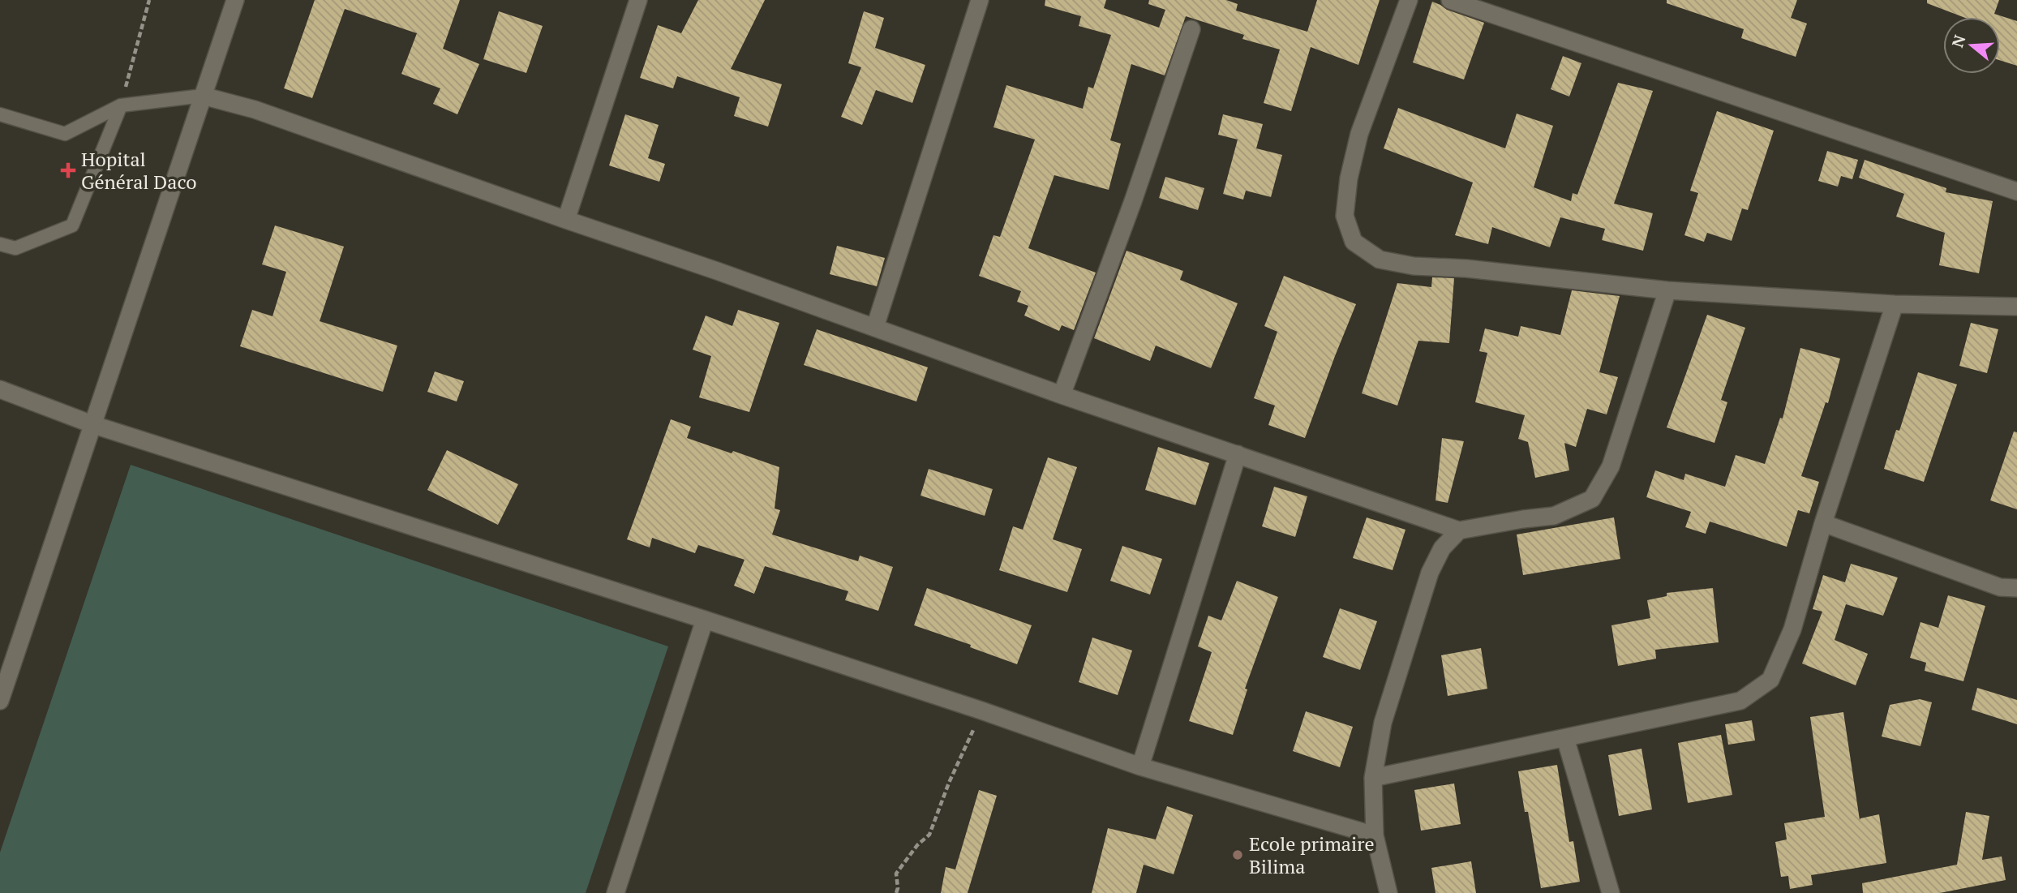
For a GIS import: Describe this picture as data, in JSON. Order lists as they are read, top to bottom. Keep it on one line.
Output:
{"places":{"health":["Hopital Général Daco"],"other":["Ecole primaire Bilima"]},"north":"left"}
